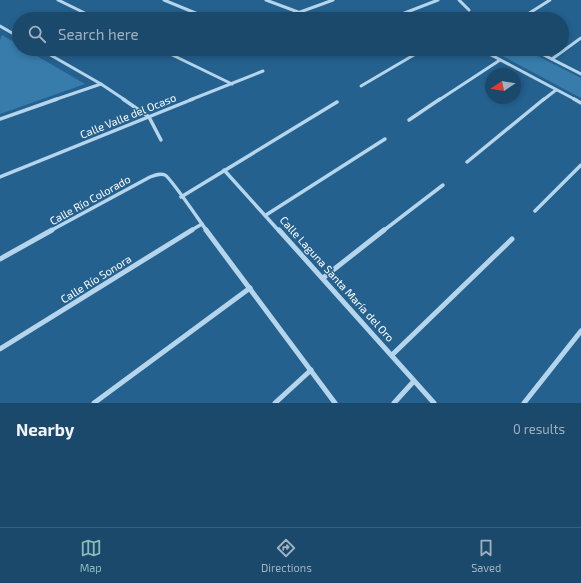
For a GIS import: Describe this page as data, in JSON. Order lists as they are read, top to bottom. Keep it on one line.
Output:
{"streets":{"street":["Calle Valle del Ocaso","Calle Río Colorado","Calle Río Sonora","Calle Laguna Santa María del Oro"]},"north":"left","page":{"search":"Search here","heading":["Nearby","0 results"],"nav":["Map","Directions","Saved"]}}
